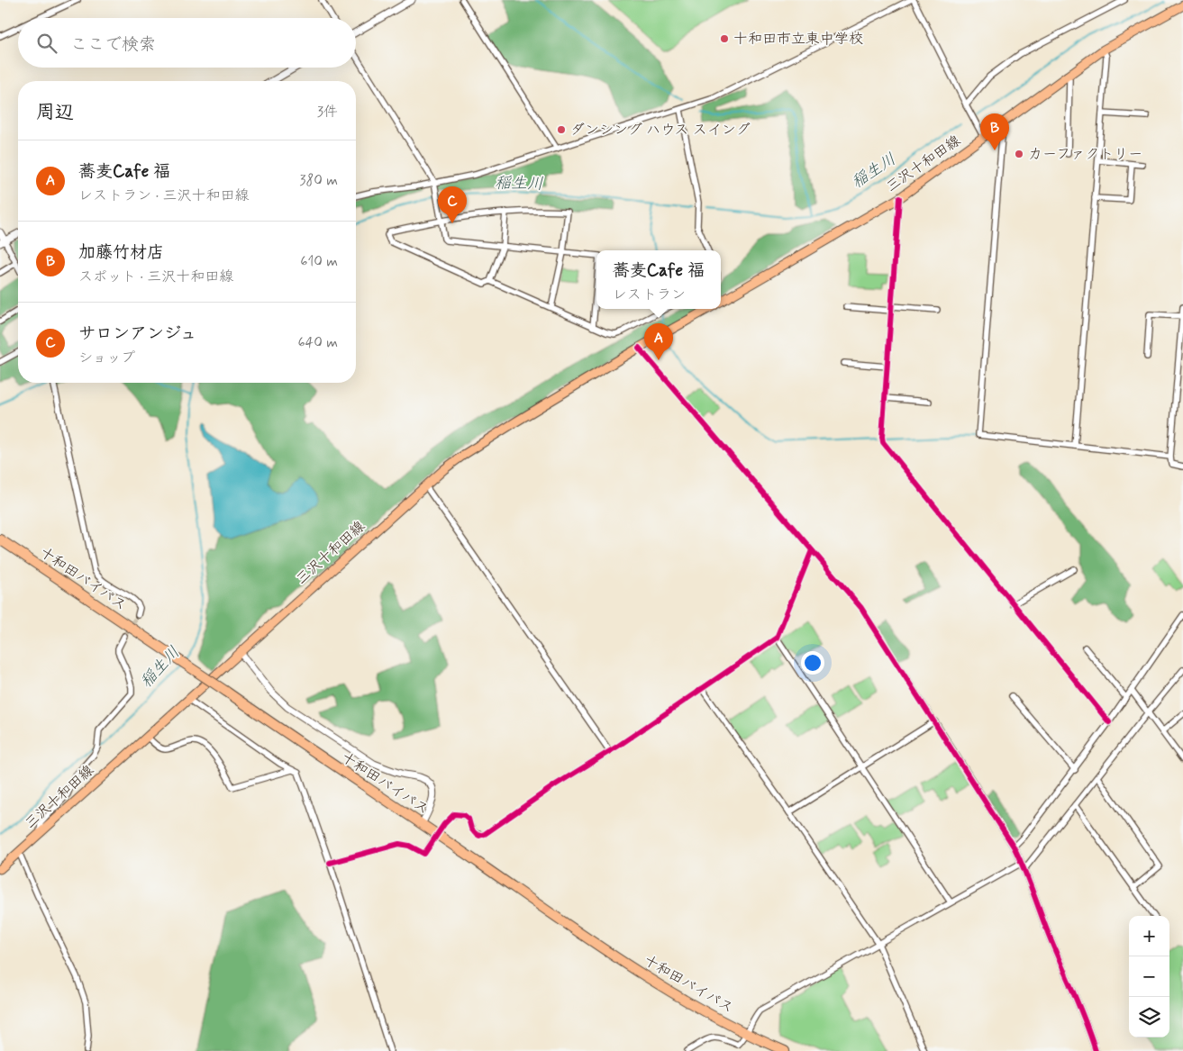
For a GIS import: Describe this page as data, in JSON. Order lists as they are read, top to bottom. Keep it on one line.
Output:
{"streets":{"highway":["十和田バイパス"],"main road":["三沢十和田線"]},"water":["稲生川"],"places":["十和田市立東中学校","ダンシング ハウス スイング","カーファクトリー"],"page":{"search":"ここで検索","heading":["周辺","3件"],"pins":["B","C","A"],"list":[{"mark":"A","name":"蕎麦Cafe 福","note":"レストラン · 三沢十和田線","value":"380 m"},{"mark":"B","name":"加藤竹材店","note":"スポット · 三沢十和田線","value":"610 m"},{"mark":"C","name":"サロンアンジュ","note":"ショップ","value":"640 m"}],"popup":["蕎麦Cafe 福","レストラン"],"map_buttons":["+","−"]}}
